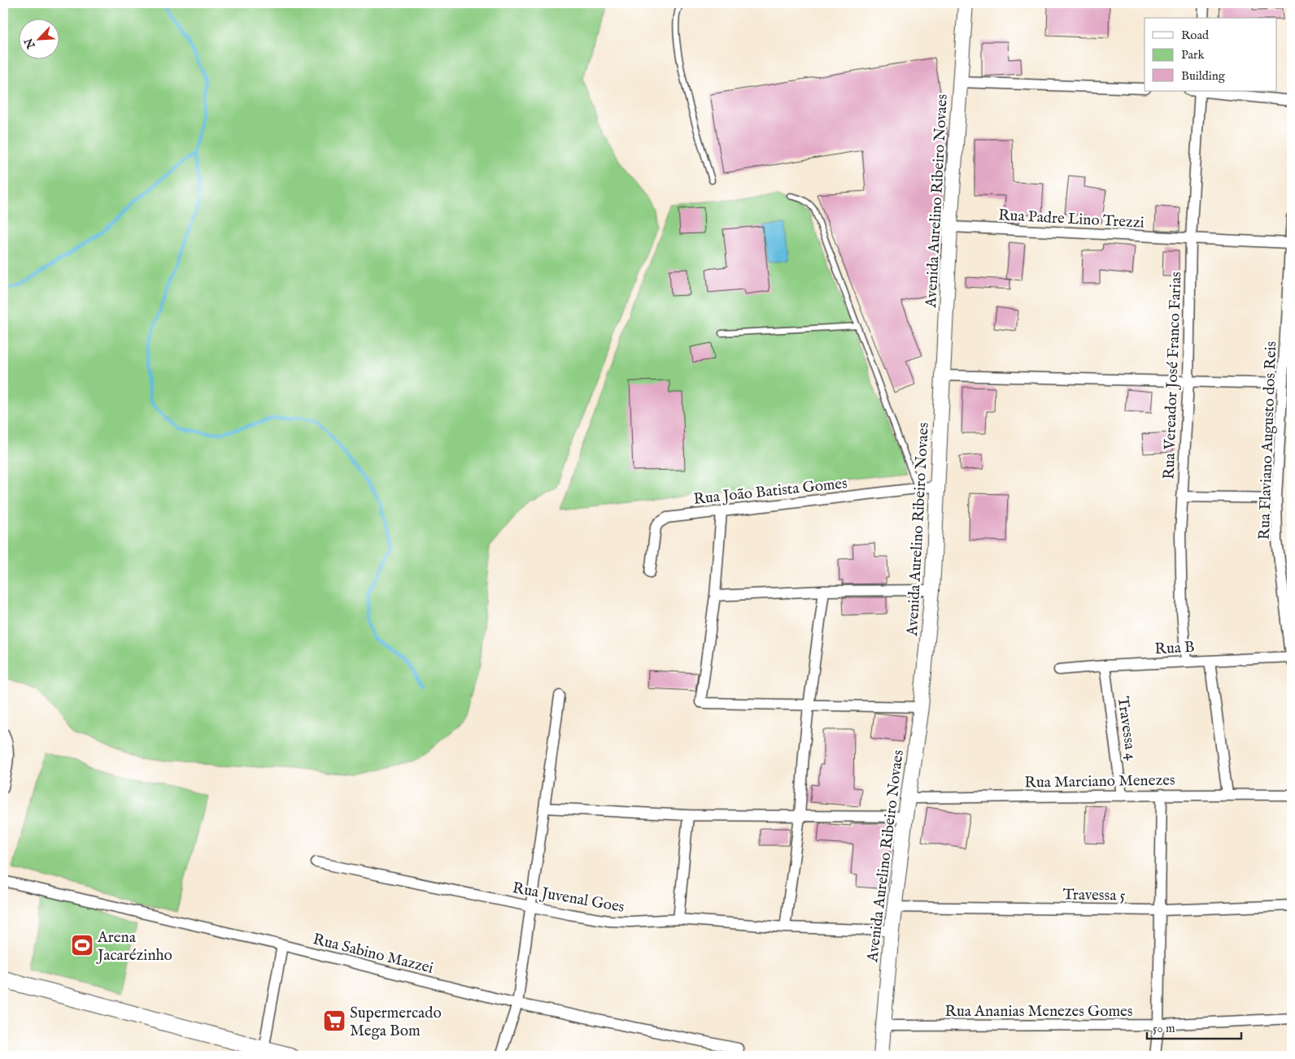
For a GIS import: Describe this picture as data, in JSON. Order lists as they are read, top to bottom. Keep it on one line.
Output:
{"streets":{"street":["Avenida Aurelino Ribeiro Novaes","Rua Padre Lino Trezzi","Rua Vereador José Franco Farias","Rua Flaviano Augusto dos Reis","Rua João Batista Gomes","Rua B","Travessa 4","Rua Marciano Menezes","Travessa 5","Rua Juvenal Goes","Rua Sabino Mazzei","Rua Ananias Menezes Gomes"]},"crossings":[["Avenida Aurelino Ribeiro Novaes","Rua Padre Lino Trezzi"],["Avenida Aurelino Ribeiro Novaes","Rua João Batista Gomes"],["Avenida Aurelino Ribeiro Novaes","Rua Marciano Menezes"],["Avenida Aurelino Ribeiro Novaes","Travessa 5"],["Avenida Aurelino Ribeiro Novaes","Rua Juvenal Goes"],["Avenida Aurelino Ribeiro Novaes","Rua Ananias Menezes Gomes"],["Rua Padre Lino Trezzi","Rua Vereador José Franco Farias"],["Rua Padre Lino Trezzi","Rua Flaviano Augusto dos Reis"],["Rua Vereador José Franco Farias","Rua B"],["Rua Flaviano Augusto dos Reis","Rua B"],["Rua B","Travessa 4"],["Travessa 4","Rua Marciano Menezes"]],"places":{"sports":["Arena Jacarézinho"],"supermarket":["Supermercado Mega Bom"]},"legend":["Road","Park","Building"],"scale_bar":"50 m","north":"bottom left"}
